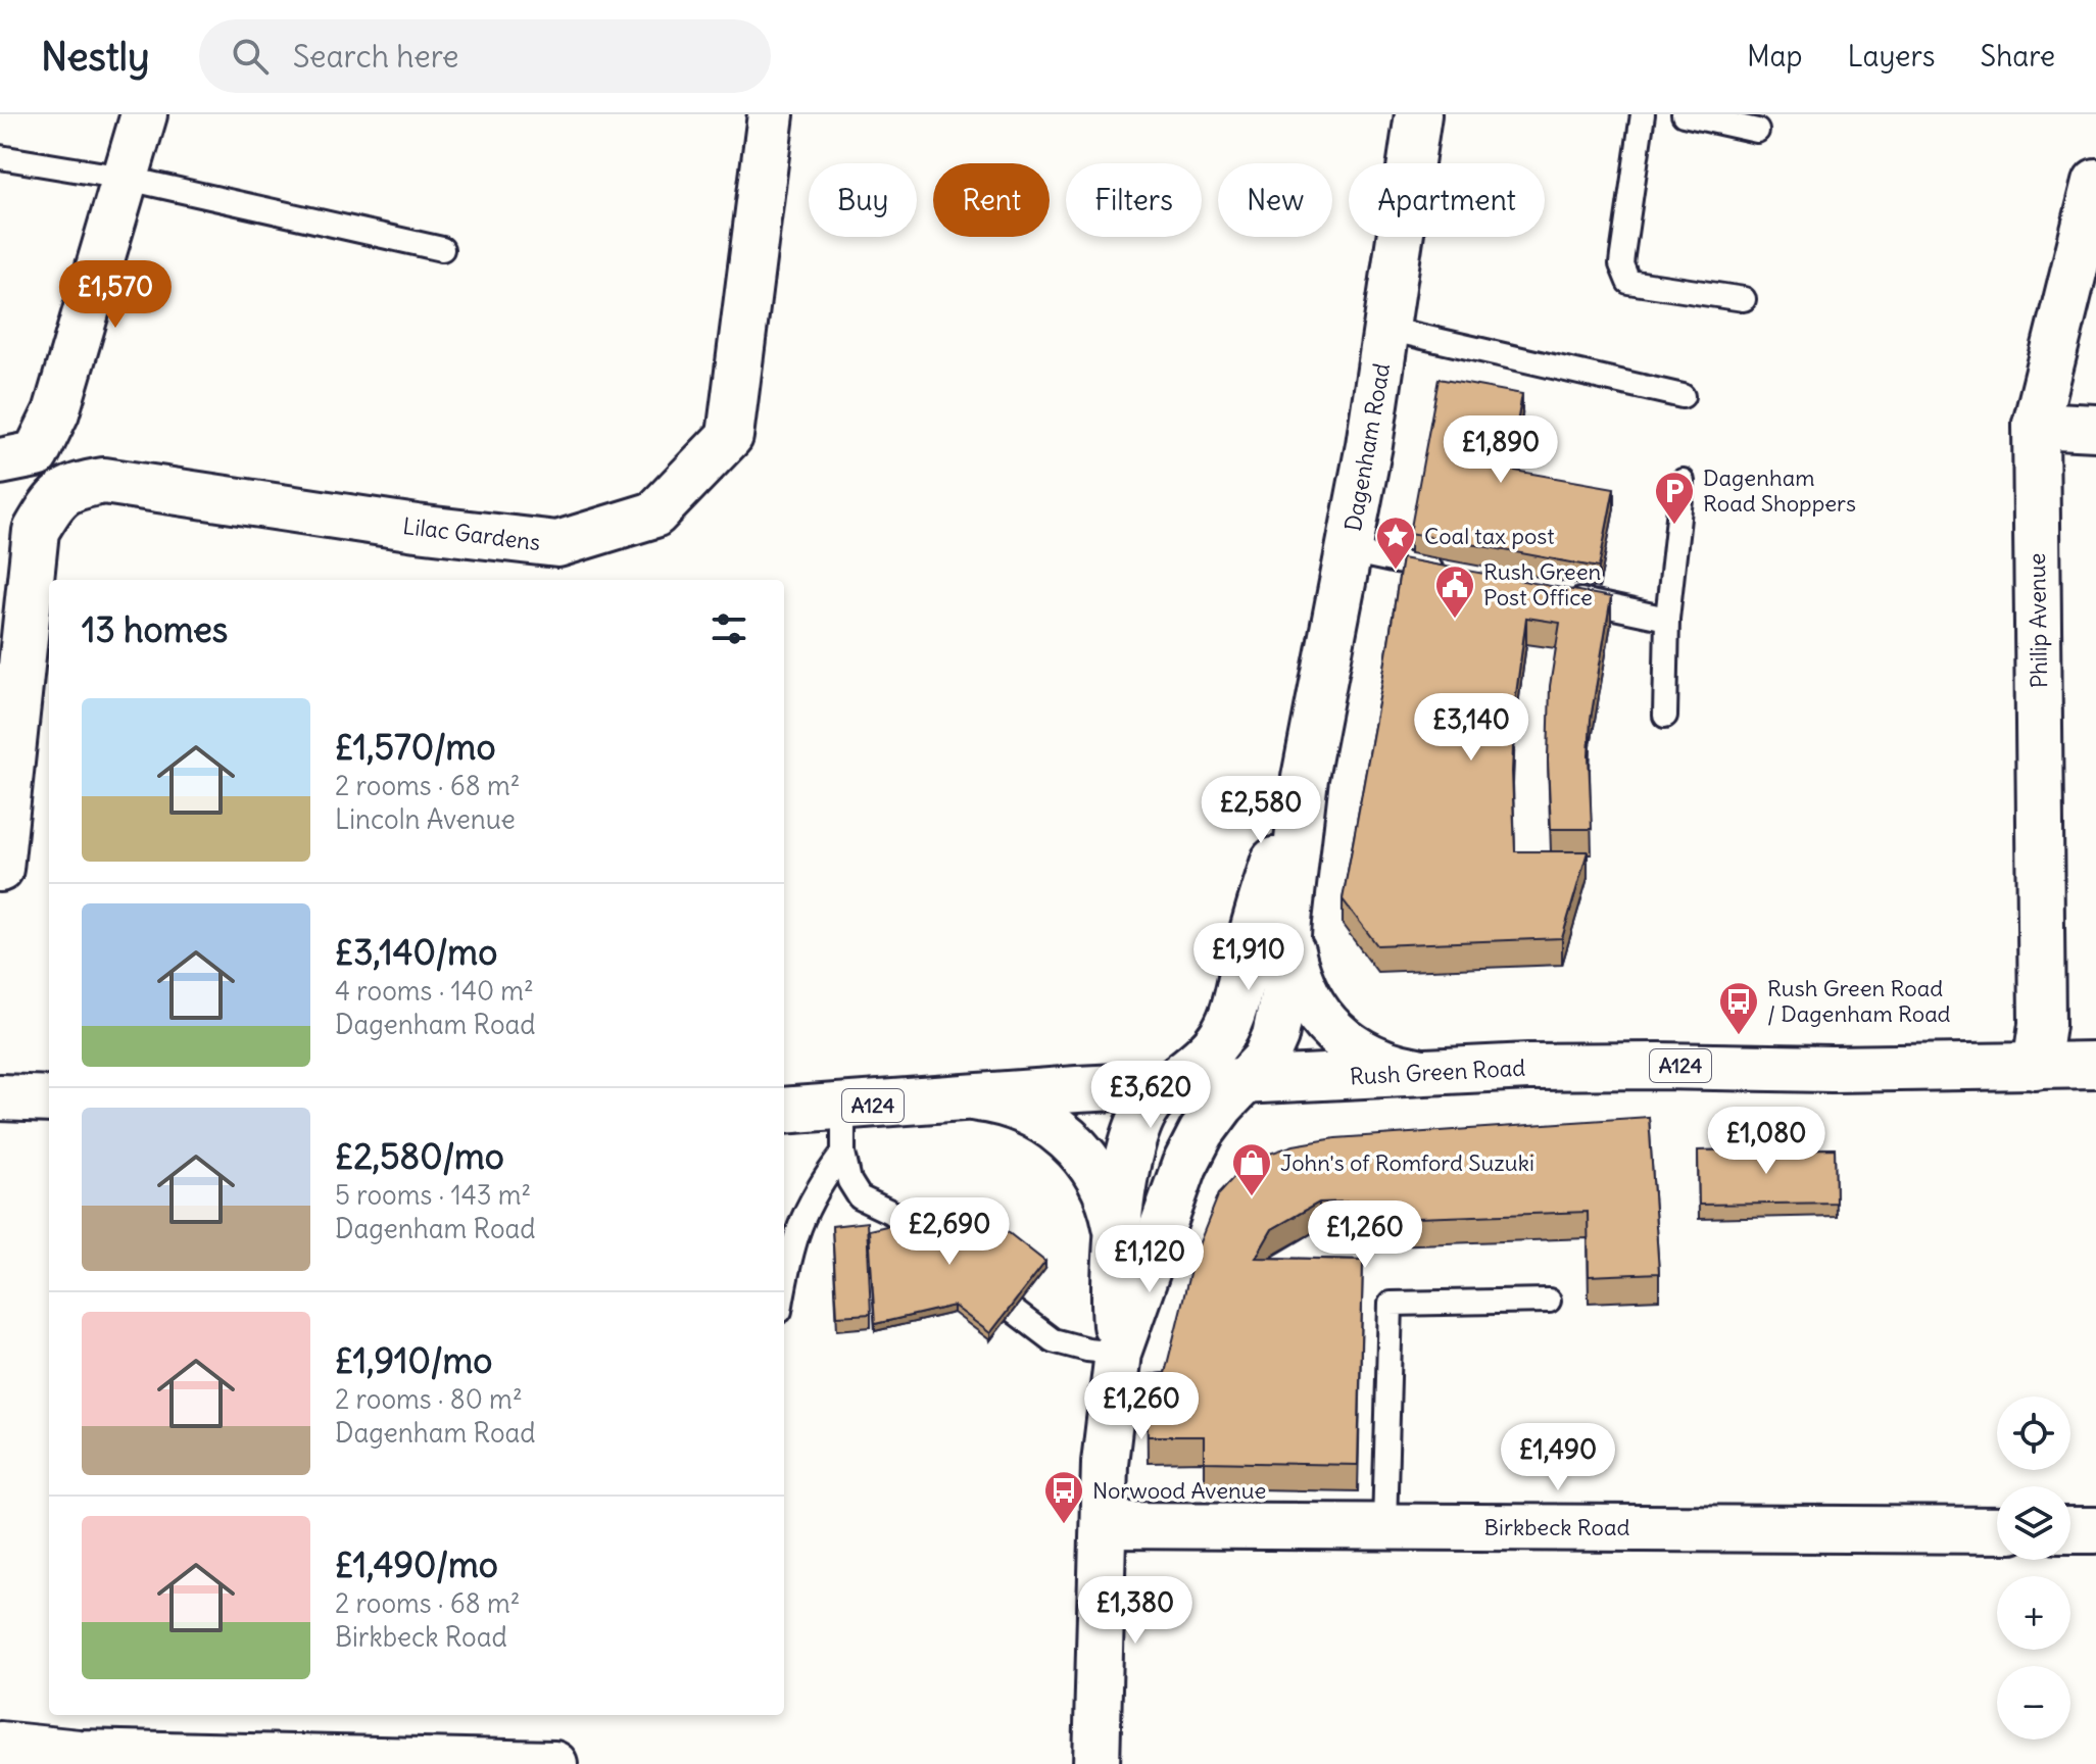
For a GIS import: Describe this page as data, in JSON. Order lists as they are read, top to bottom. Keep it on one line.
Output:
{"streets":{"street":["Dagenham Road","Lilac Gardens","Philip Avenue","A124","Rush Green Road","Birkbeck Road"]},"crossings":[["Dagenham Road","Rush Green Road"],["Dagenham Road","Birkbeck Road"],["Philip Avenue","Rush Green Road"]],"places":{"parking":["Dagenham Road Shoppers"],"place":["Coal tax post"],"public building":["Rush Green Post Office"],"bus stop":["Rush Green Road / Dagenham Road","Norwood Avenue"],"shop":["John's of Romford Suzuki"]},"page":{"header":"Nestly","search":"Search here","nav":["Map","Layers","Share"],"chip":["Buy","Rent","Filters","New","Apartment"],"price":["£1,570","£1,890","£3,140","£2,580","£1,910","£3,620","£1,080","£2,690","£1,260","£1,120","£1,260","£1,490","£1,380"],"heading":"13 homes","list":[{"name":"£1,570/mo","note":"2 rooms · 68 m² · Lincoln Avenue"},{"name":"£3,140/mo","note":"4 rooms · 140 m² · Dagenham Road"},{"name":"£2,580/mo","note":"5 rooms · 143 m² · Dagenham Road"},{"name":"£1,910/mo","note":"2 rooms · 80 m² · Dagenham Road"},{"name":"£1,490/mo","note":"2 rooms · 68 m² · Birkbeck Road"}],"map_buttons":["+","−"]}}
